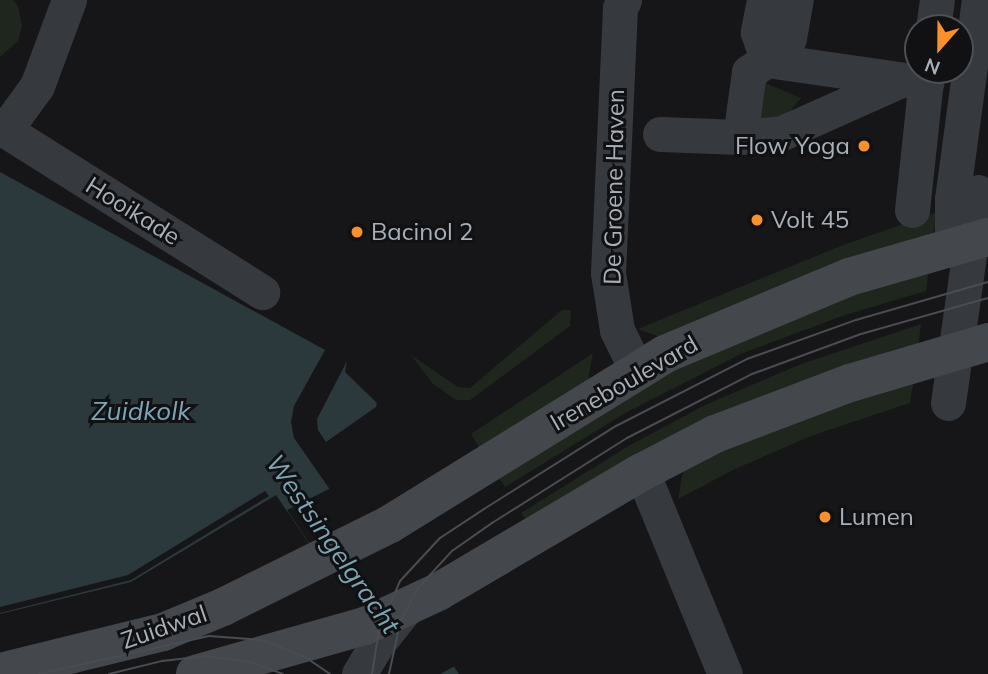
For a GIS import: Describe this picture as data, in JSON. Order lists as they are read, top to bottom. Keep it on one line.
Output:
{"streets":{"main road":["Ireneboulevard","Zuidwal"],"street":["De Groene Haven","Hooikade"]},"crossings":[["De Groene Haven","Ireneboulevard"],["Ireneboulevard","Zuidwal"]],"water":["Zuidkolk","Westsingelgracht"],"places":["Flow Yoga","Volt 45","Bacinol 2","Lumen"],"north":"bottom"}
